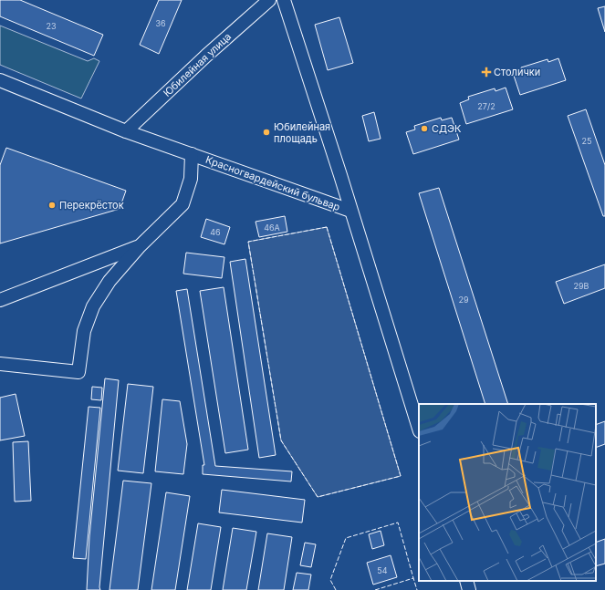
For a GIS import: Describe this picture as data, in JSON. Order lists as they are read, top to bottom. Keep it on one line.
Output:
{"streets":{"street":["Юбилейная улица","Красногвардейский бульвар"]},"crossings":[["Юбилейная улица","Красногвардейский бульвар"]],"places":{"health":["Столички"],"other":["СДЭК","Юбилейная площадь","Перекрёсток"]},"house_numbers":["36","23","27/2","25","46А","46","29В","29","54"]}
